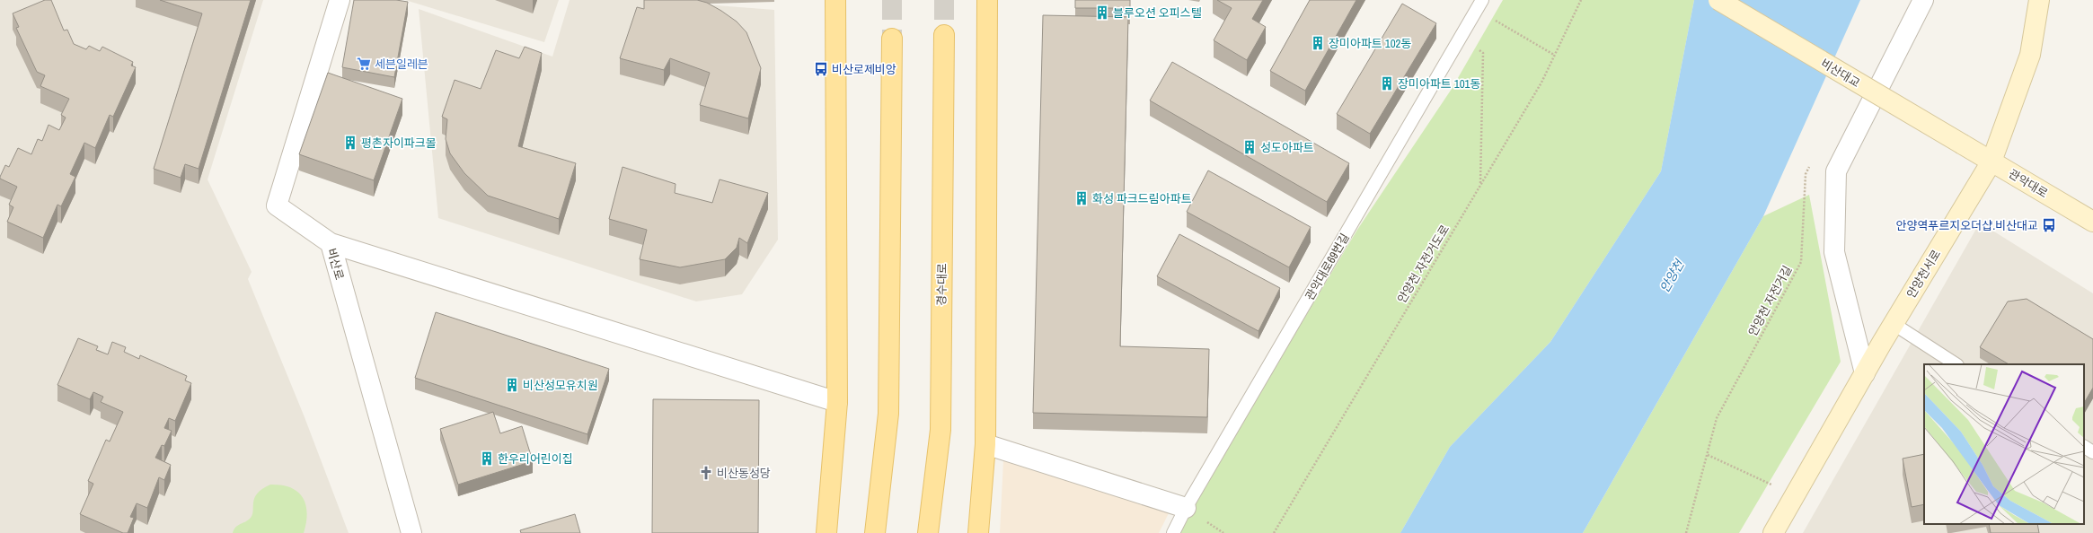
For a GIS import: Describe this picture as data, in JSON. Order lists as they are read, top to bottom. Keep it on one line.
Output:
{"streets":{"main road":["경수대로"],"street":["비산대교","관악대로","비산로","안양천서로"],"lane":["관악대로69번길"],"path":["안양천 자전거도로","안양천 자전거길"]},"crossings":[["비산대교","관악대로"],["관악대로","안양천서로"]],"water":["안양천"],"places":{"building":["블루오션 오피스텔","장미아파트 102동","장미아파트 101동","평촌자이파크몰","성도아파트","화성 파크드림아파트","비산성모유치원","한우리어린이집"],"supermarket":["세븐일레븐"],"bus stop":["비산로제비앙","안양역푸르지오더샵.비산대교"],"church":["비산동성당"]}}
